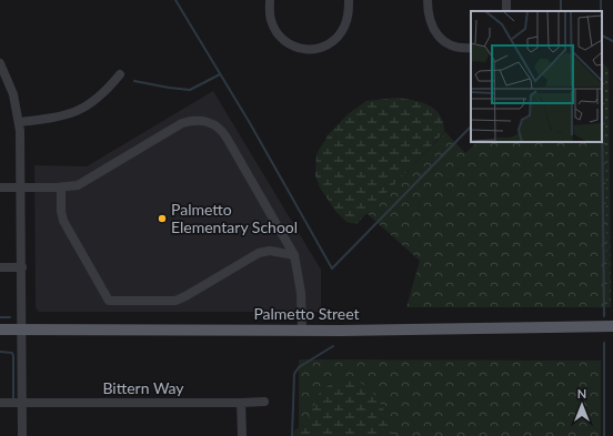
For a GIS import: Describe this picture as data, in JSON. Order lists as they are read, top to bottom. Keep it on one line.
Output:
{"streets":{"main road":["Palmetto Street"],"street":["Bittern Way"]},"places":["Palmetto Elementary School"],"north":"top"}
